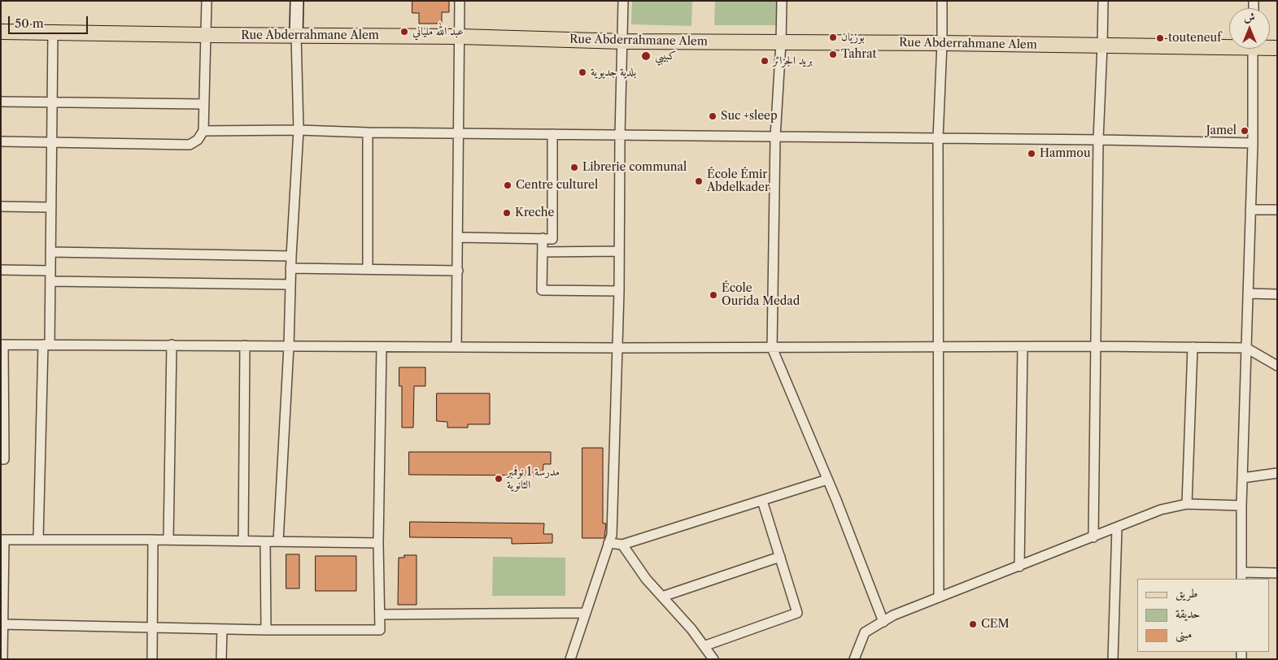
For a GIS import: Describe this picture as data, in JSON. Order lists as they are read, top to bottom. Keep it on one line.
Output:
{"streets":{"main road":["Rue Abderrahmane Alem"]},"places":["عبد الله ملياني","بوزيان","touteneuf","Tahrat","كبيبي","بريد الجزائر","بلدية جديوية","Suc +sleep","Jamel","Hammou","Librerie communal","École Émir Abdelkader","Centre culturel","Kreche","École Ourida Medad","مدرسة 1 نوفمبر الثانوية","CEM"],"legend":["طريق","حديقة","مبنى"],"scale_bar":"50 m","north":"top"}
